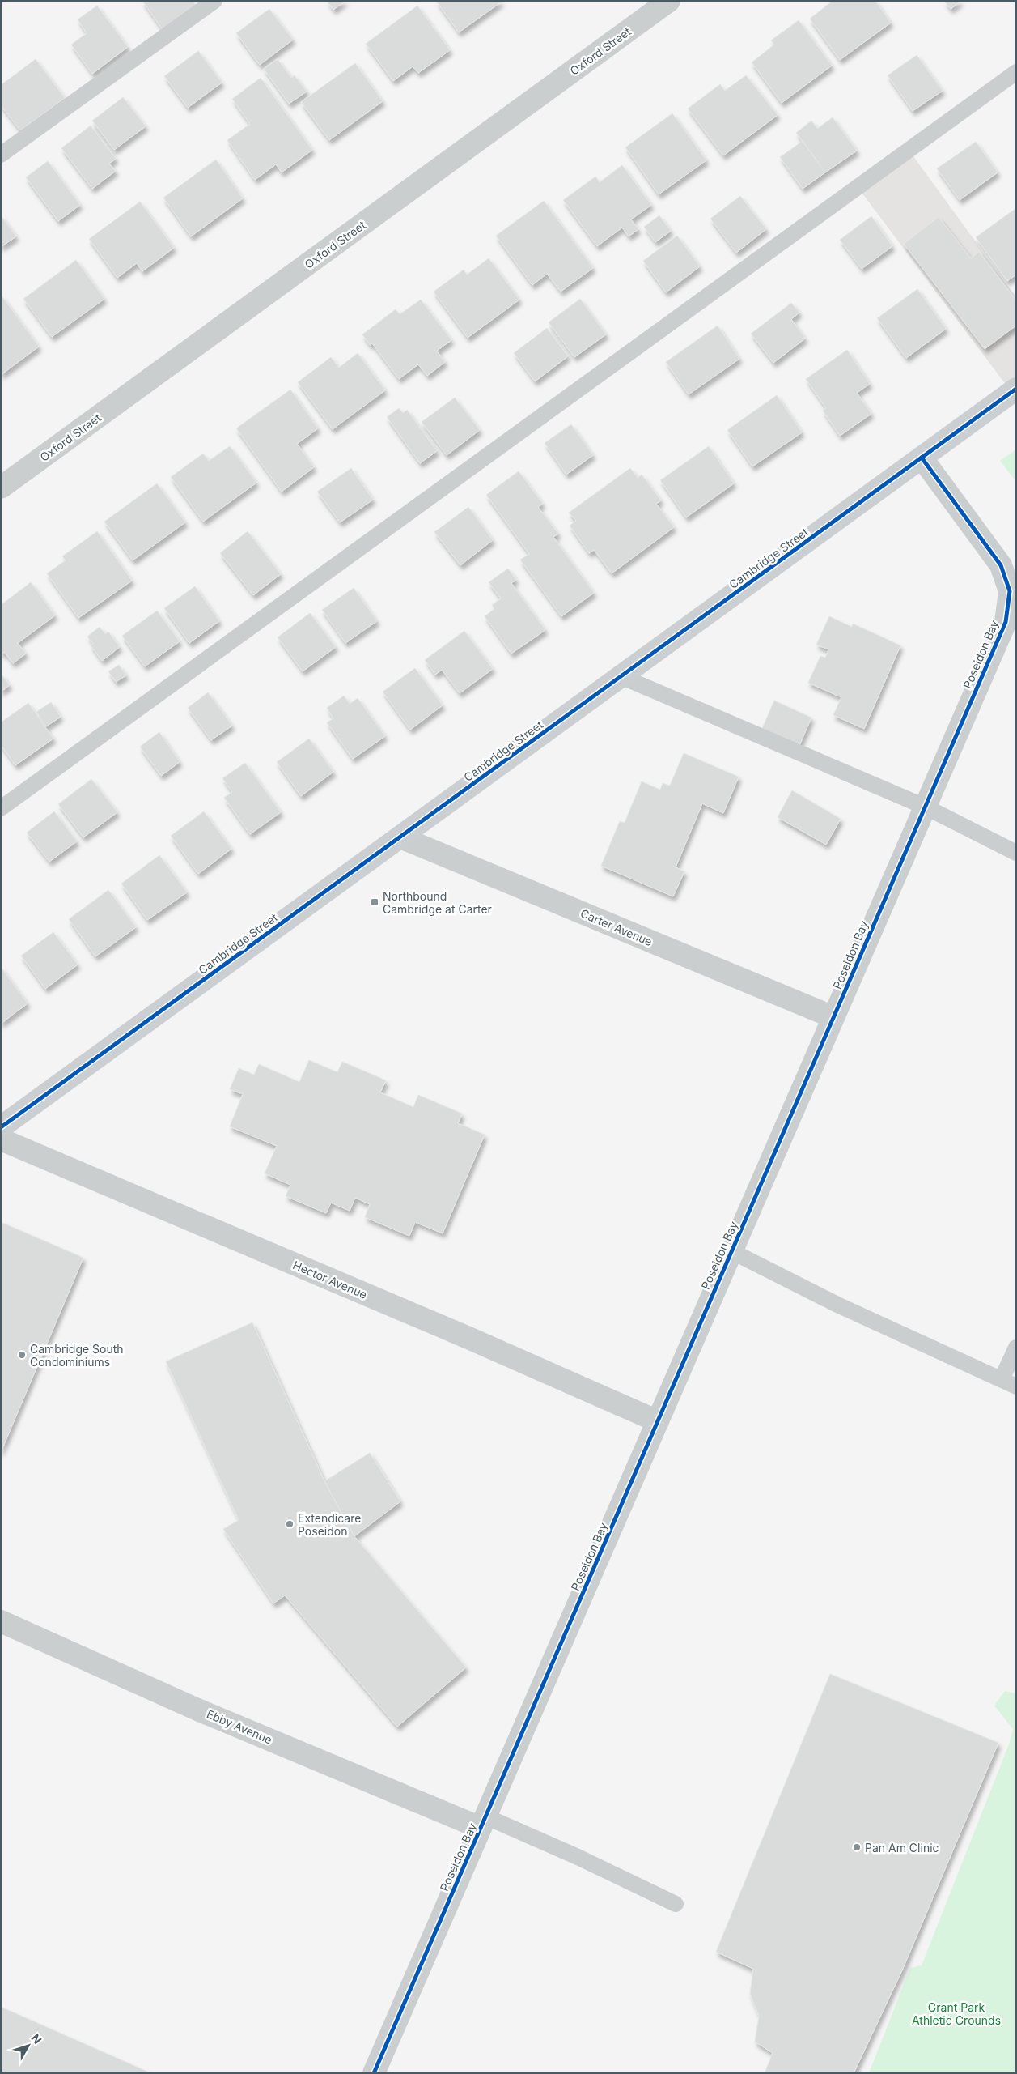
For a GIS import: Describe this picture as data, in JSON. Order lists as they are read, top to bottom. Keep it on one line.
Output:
{"streets":{"street":["Oxford Street","Cambridge Street","Poseidon Bay","Carter Avenue","Hector Avenue","Ebby Avenue"]},"crossings":[["Cambridge Street","Poseidon Bay"],["Cambridge Street","Carter Avenue"],["Poseidon Bay","Carter Avenue"],["Poseidon Bay","Hector Avenue"],["Poseidon Bay","Ebby Avenue"]],"parks":["Grant Park Athletic Grounds"],"places":{"transit":["Northbound Cambridge at Carter"],"other":["Cambridge South Condominiums","Extendicare Poseidon","Pan Am Clinic"]},"north":"top right"}
